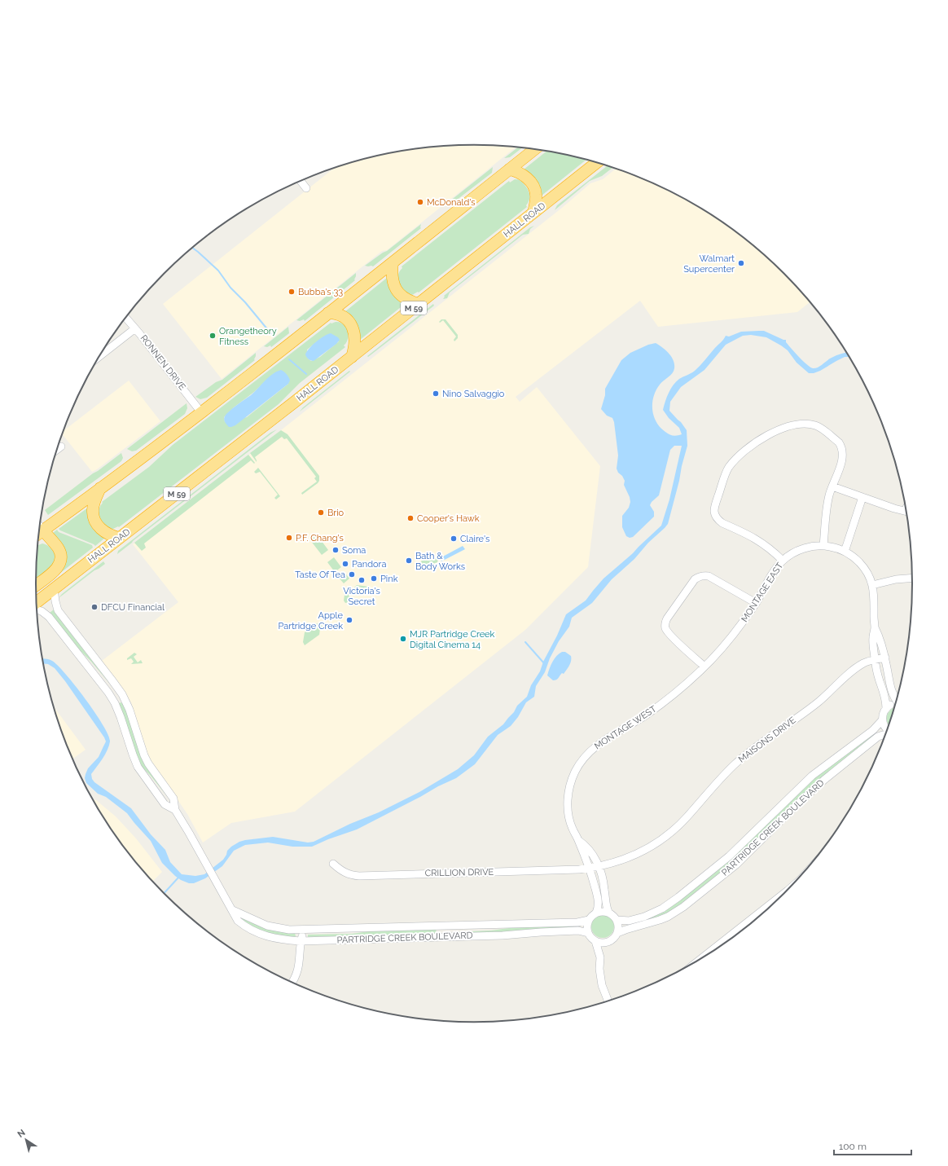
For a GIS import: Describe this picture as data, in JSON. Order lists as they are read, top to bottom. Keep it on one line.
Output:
{"streets":{"highway":["HALL ROAD","M 59"],"street":["RONNEN DRIVE","MONTAGE EAST","MONTAGE WEST","MAISONS DRIVE","PARTRIDGE CREEK BOULEVARD","CRILLION DRIVE"]},"crossings":[["HALL ROAD","PARTRIDGE CREEK BOULEVARD"],["MONTAGE EAST","MONTAGE WEST"],["MONTAGE EAST","MAISONS DRIVE"],["MONTAGE WEST","MAISONS DRIVE"],["MONTAGE WEST","PARTRIDGE CREEK BOULEVARD"],["MONTAGE WEST","CRILLION DRIVE"],["MAISONS DRIVE","CRILLION DRIVE"]],"places":["McDonald's","Walmart Supercenter","Bubba's 33","Orangetheory Fitness","Nino Salvaggio","Brio","Cooper's Hawk","P.F. Chang's","Claire's","Soma","Bath & Body Works","Pandora","Taste Of Tea","Pink","Victoria's Secret","DFCU Financial","Apple Partridge Creek","MJR Partridge Creek Digital Cinema 14"],"scale_bar":"100 m","north":"top left"}
